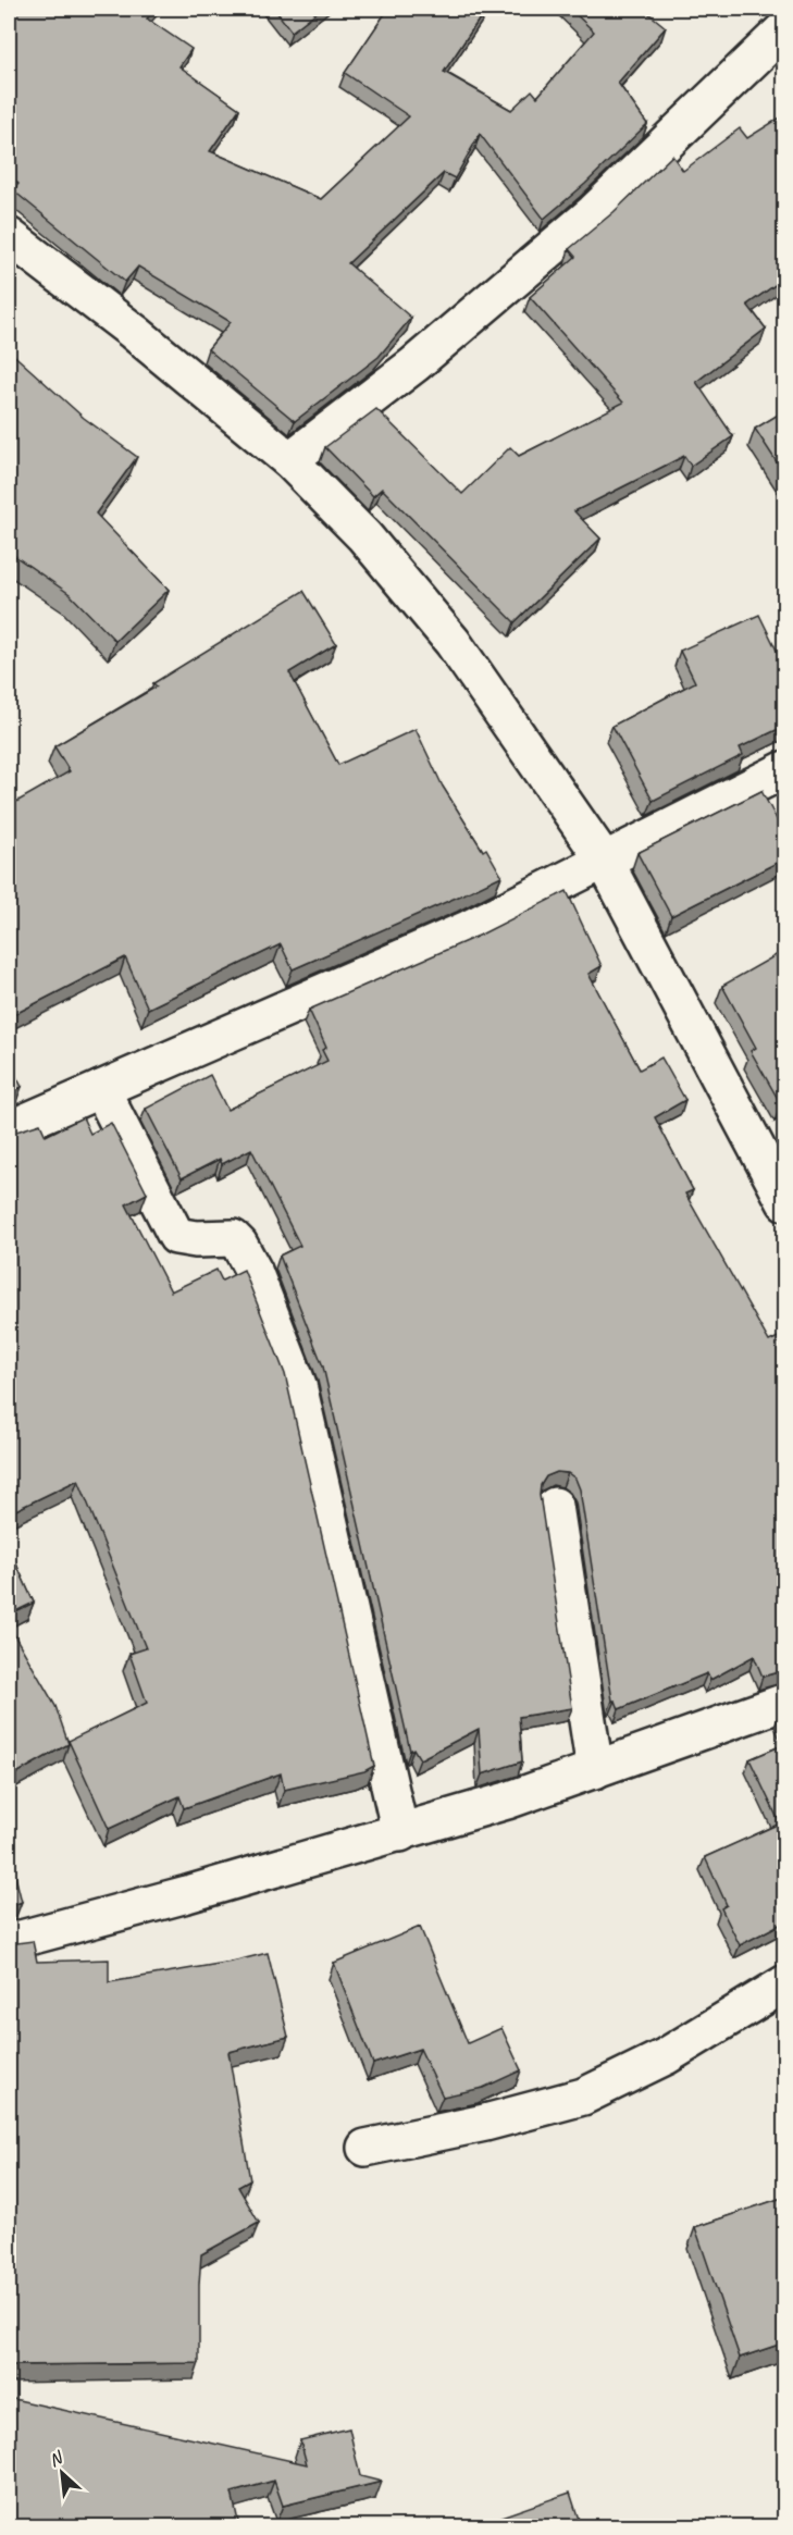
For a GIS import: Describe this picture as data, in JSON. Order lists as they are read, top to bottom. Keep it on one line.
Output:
{"north":"top left"}
